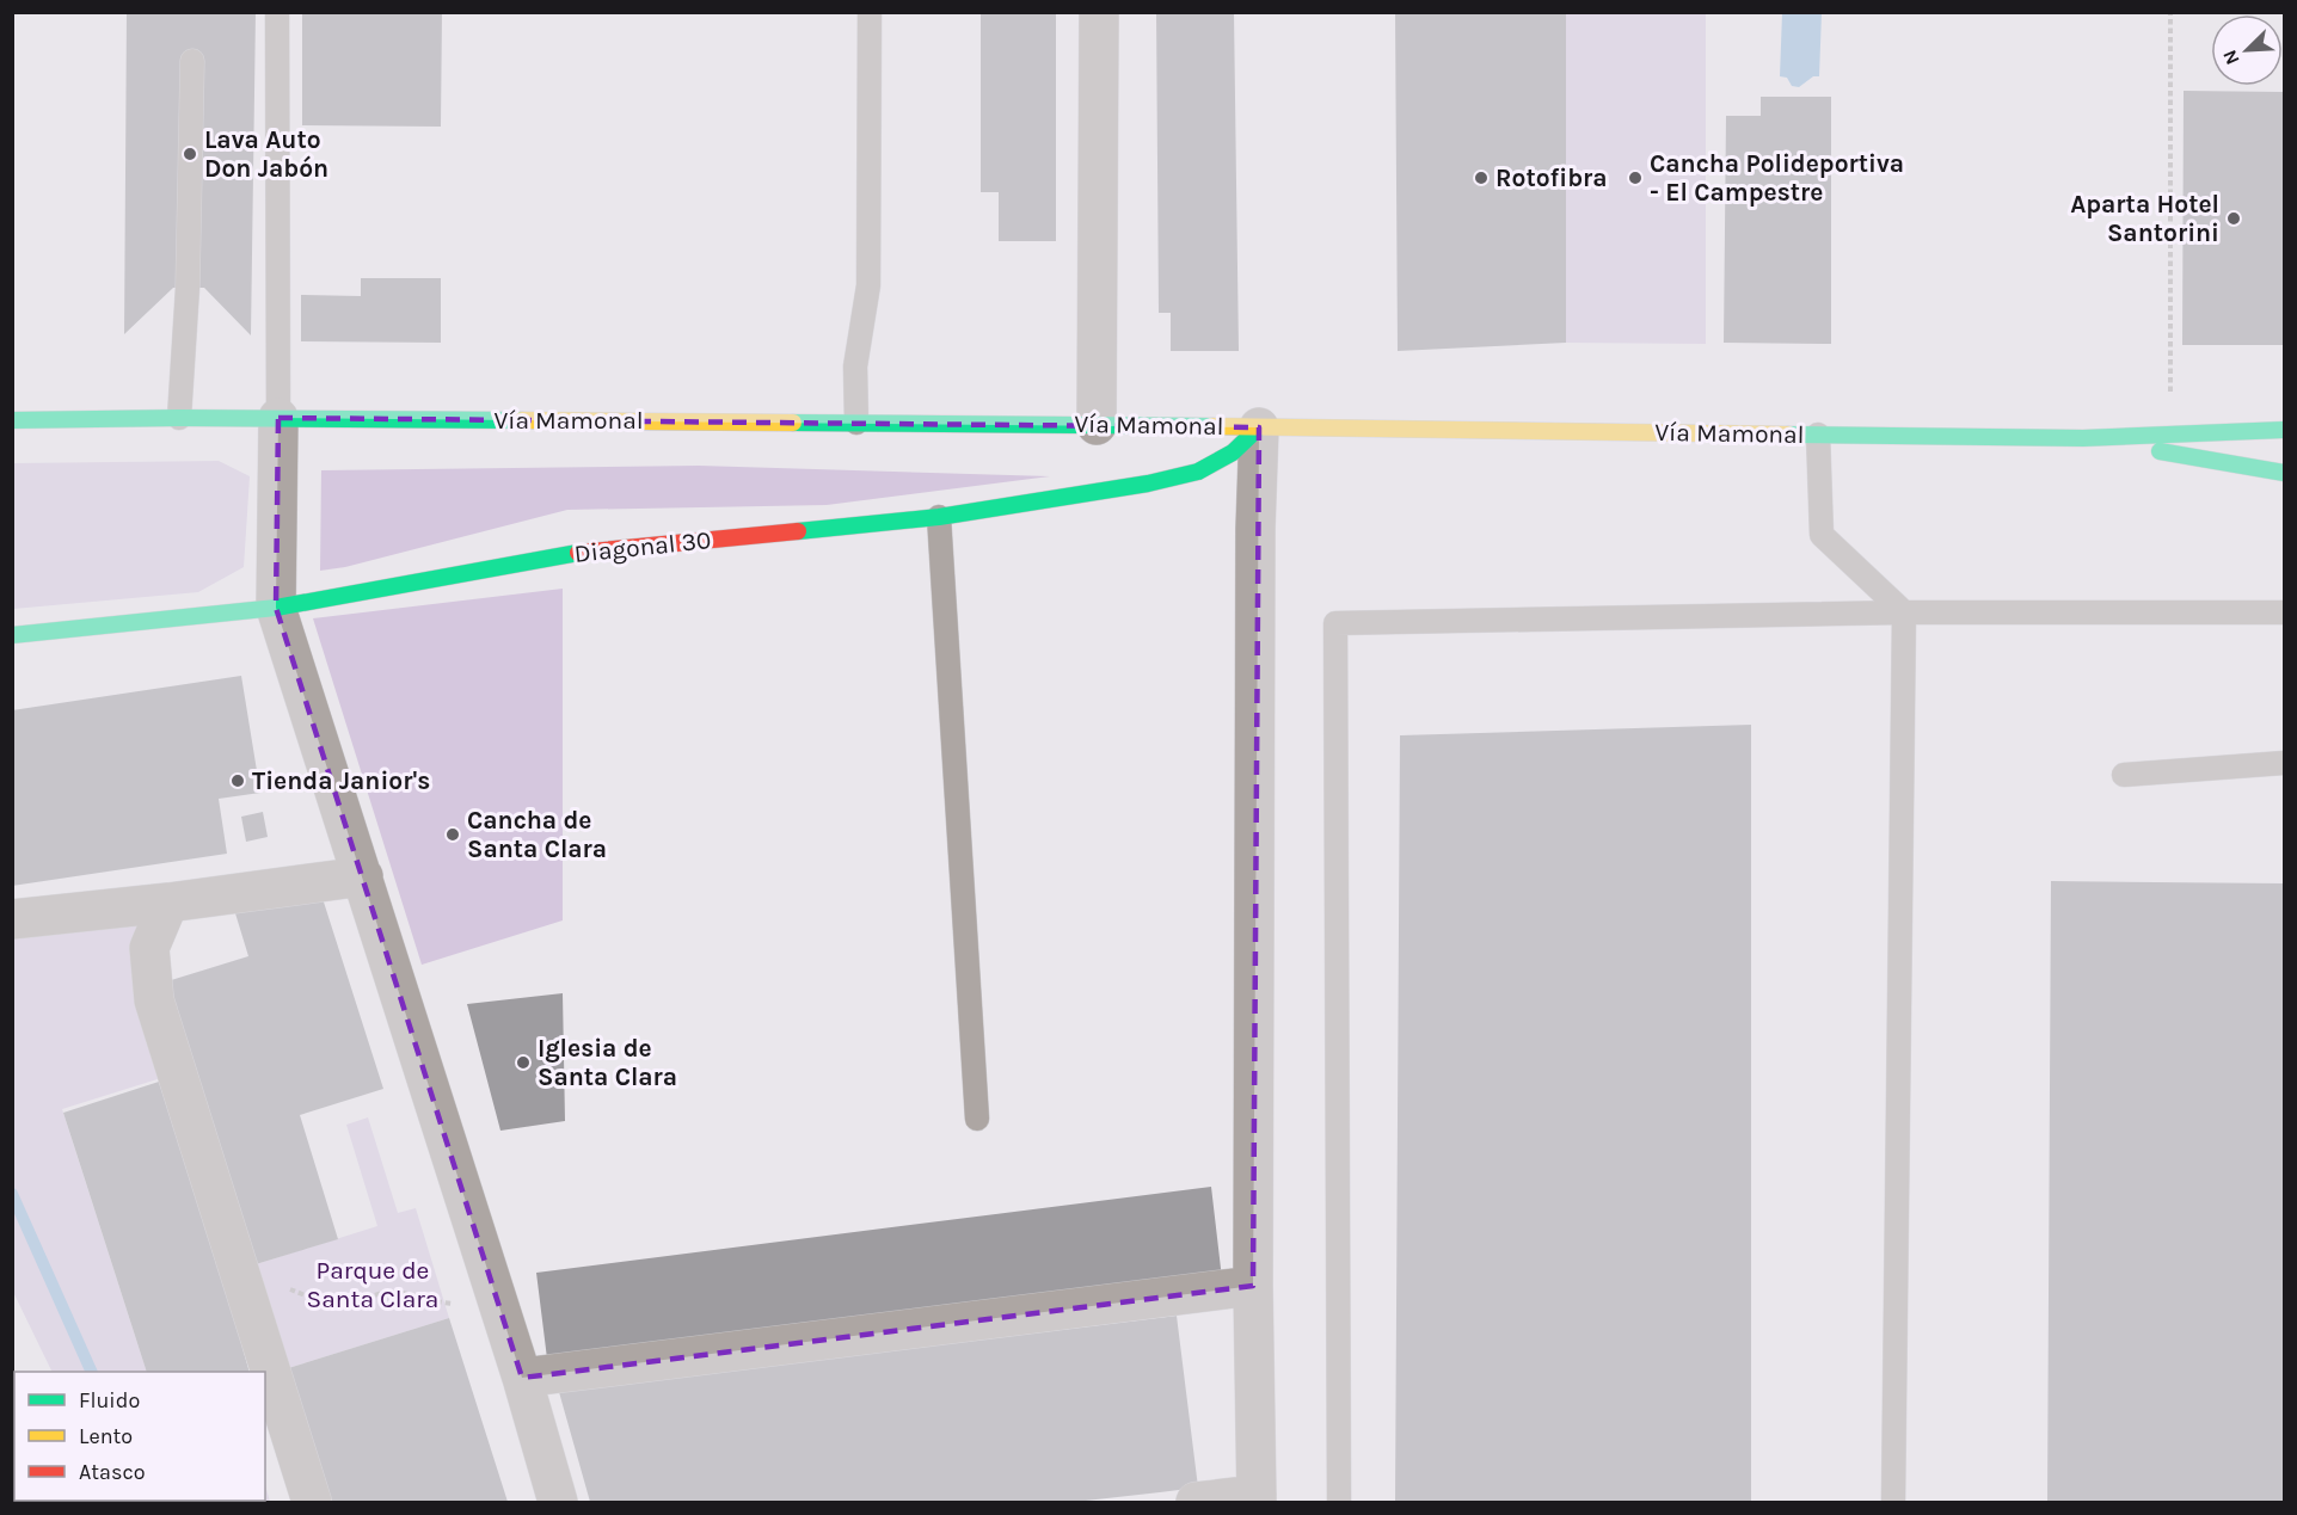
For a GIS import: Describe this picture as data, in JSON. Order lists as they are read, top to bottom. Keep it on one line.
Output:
{"streets":{"main road":["Vía Mamonal","Diagonal 30"]},"crossings":[["Vía Mamonal","Diagonal 30"]],"parks":["Parque de Santa Clara"],"places":["Lava Auto Don Jabón","Rotofibra","Cancha Polideportiva - El Campestre","Aparta Hotel Santorini","Tienda Janior's","Cancha de Santa Clara","Iglesia de Santa Clara"],"legend":["Fluido","Lento","Atasco"],"north":"bottom left"}
